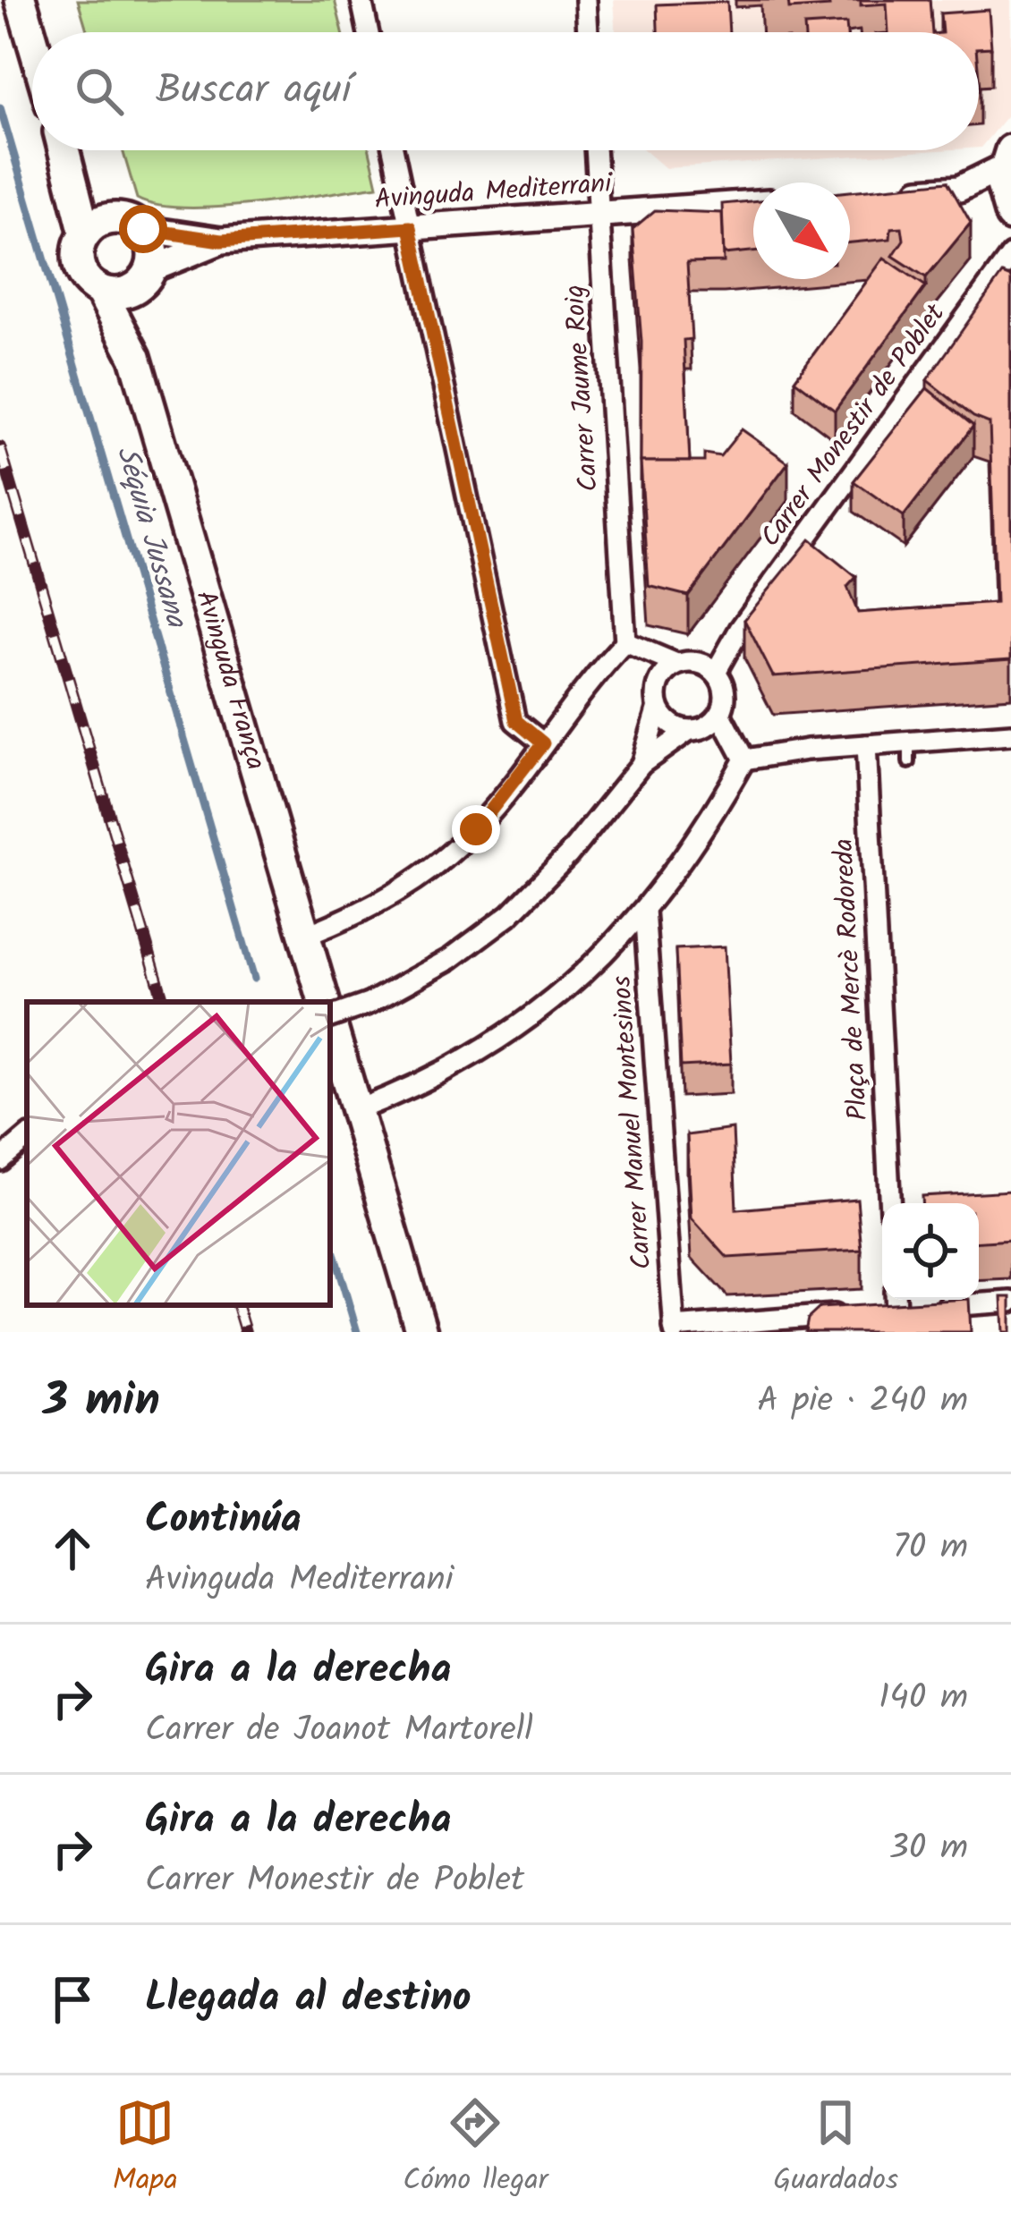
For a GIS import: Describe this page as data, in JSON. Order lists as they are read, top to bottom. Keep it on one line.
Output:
{"streets":{"main road":["Avinguda França"],"street":["Avinguda Mediterrani","Carrer Jaume Roig","Carrer Monestir de Poblet","Plaça de Mercè Rodoreda","Carrer Manuel Montesinos"]},"crossings":[["Avinguda Mediterrani","Carrer Jaume Roig"],["Avinguda Mediterrani","Avinguda França"]],"water":["Séquia Jussana"],"north":"bottom right","page":{"search":"Buscar aquí","heading":["3 min","A pie · 240 m"],"list":[["Continúa","Avinguda Mediterrani","70 m"],["Gira a la derecha","Carrer de Joanot Martorell","140 m"],["Gira a la derecha","Carrer Monestir de Poblet","30 m"],"Llegada al destino"],"nav":["Mapa","Cómo llegar","Guardados"]}}
